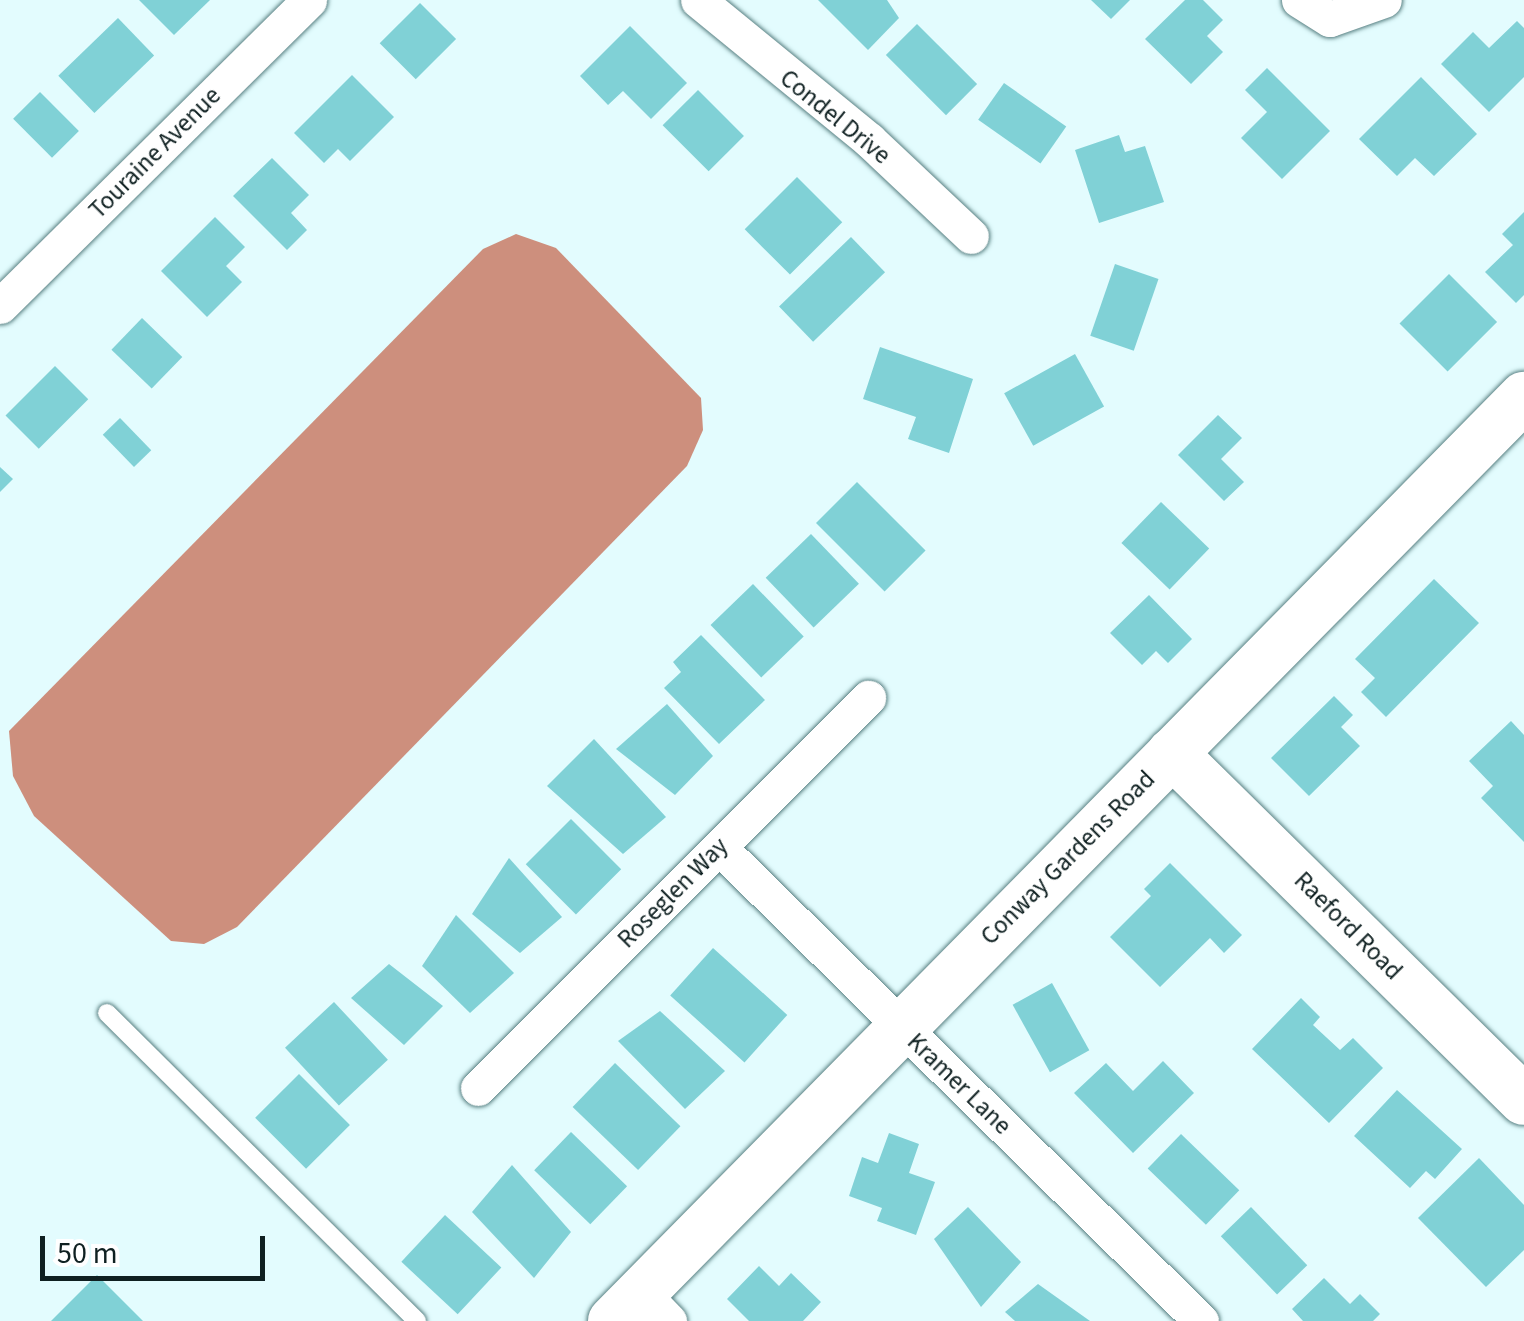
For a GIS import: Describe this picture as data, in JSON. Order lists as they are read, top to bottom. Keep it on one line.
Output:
{"streets":{"street":["Condel Drive","Touraine Avenue","Conway Gardens Road","Roseglen Way","Raeford Road","Kramer Lane"]},"crossings":[["Conway Gardens Road","Raeford Road"],["Conway Gardens Road","Kramer Lane"],["Roseglen Way","Kramer Lane"]],"scale_bar":"50 m"}
